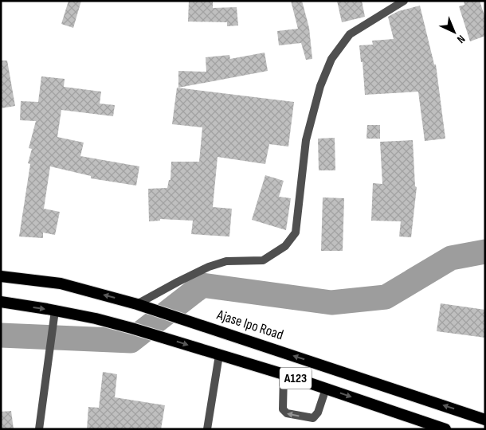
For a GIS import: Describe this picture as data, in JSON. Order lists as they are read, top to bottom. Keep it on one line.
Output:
{"streets":{"highway":["Ajase Ipo Road","A123"]},"north":"bottom right"}
